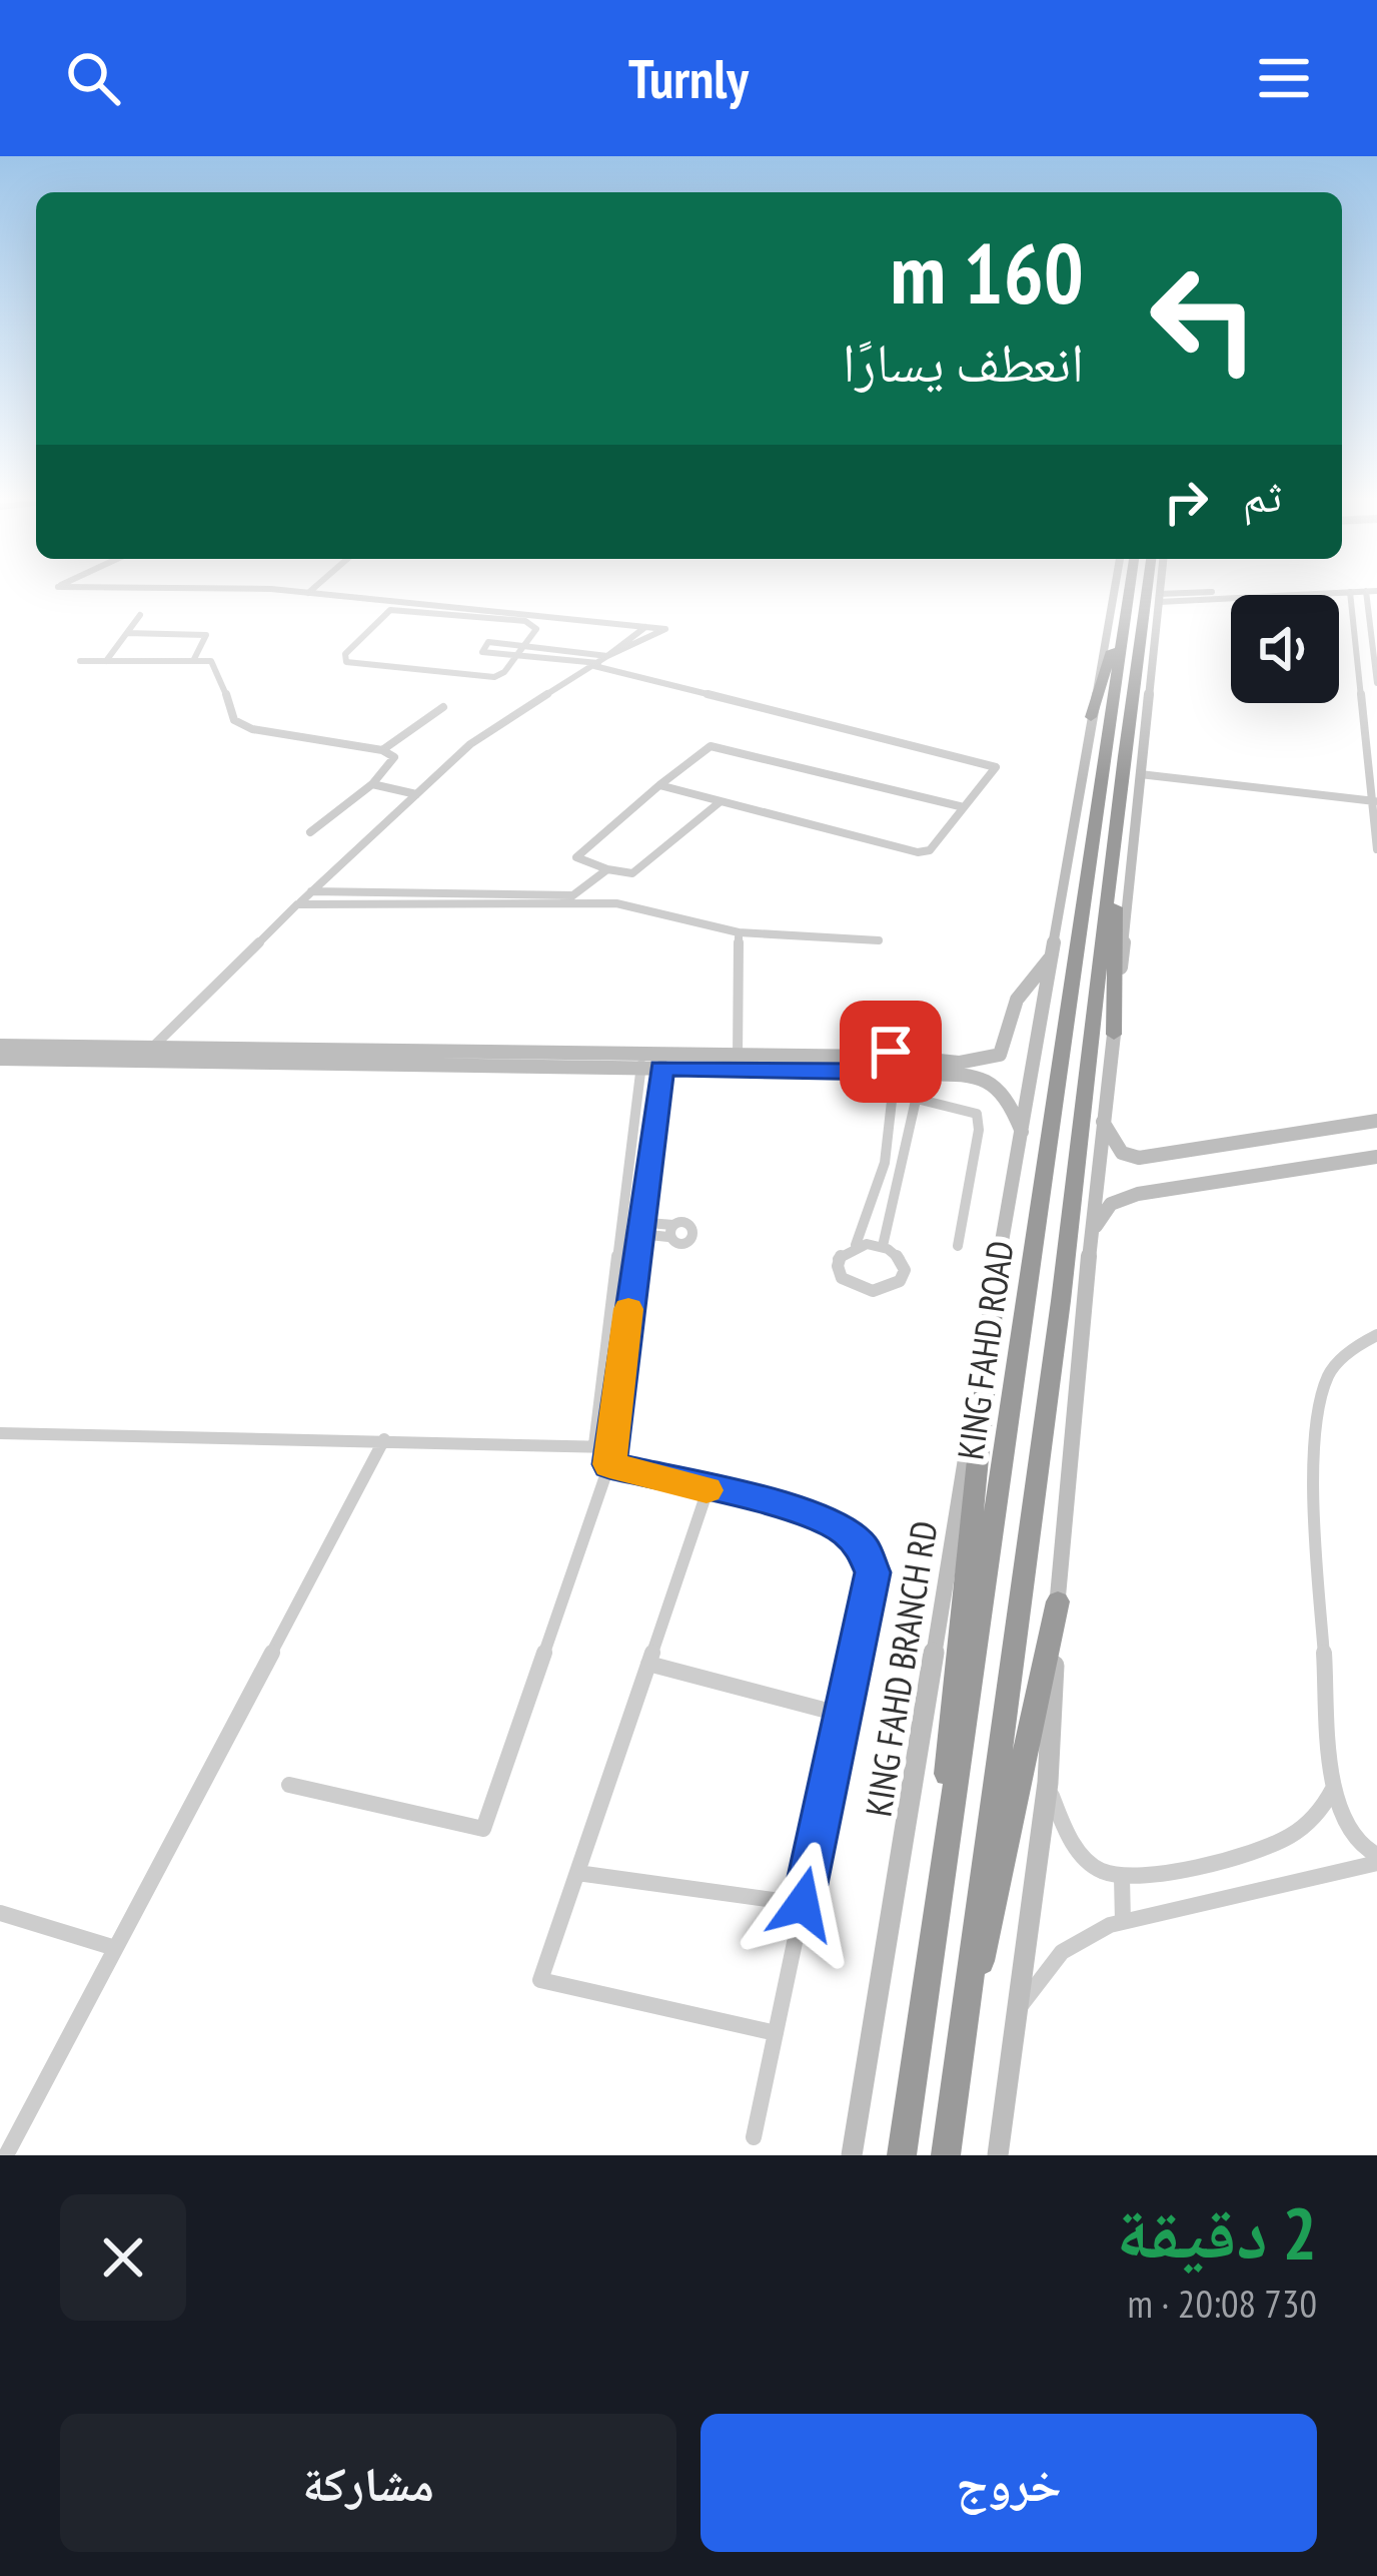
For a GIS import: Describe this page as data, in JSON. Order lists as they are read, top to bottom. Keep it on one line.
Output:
{"streets":{"highway":["KING FAHD ROAD"],"main road":["KING FAHD BRANCH RD"]},"page":{"header":"Turnly","turn":["160 m","انعطف يسارًا"],"then":"ثم","heading":["2 دقيقة","730 m · 20:08"],"buttons":["خروج","مشاركة"]}}
